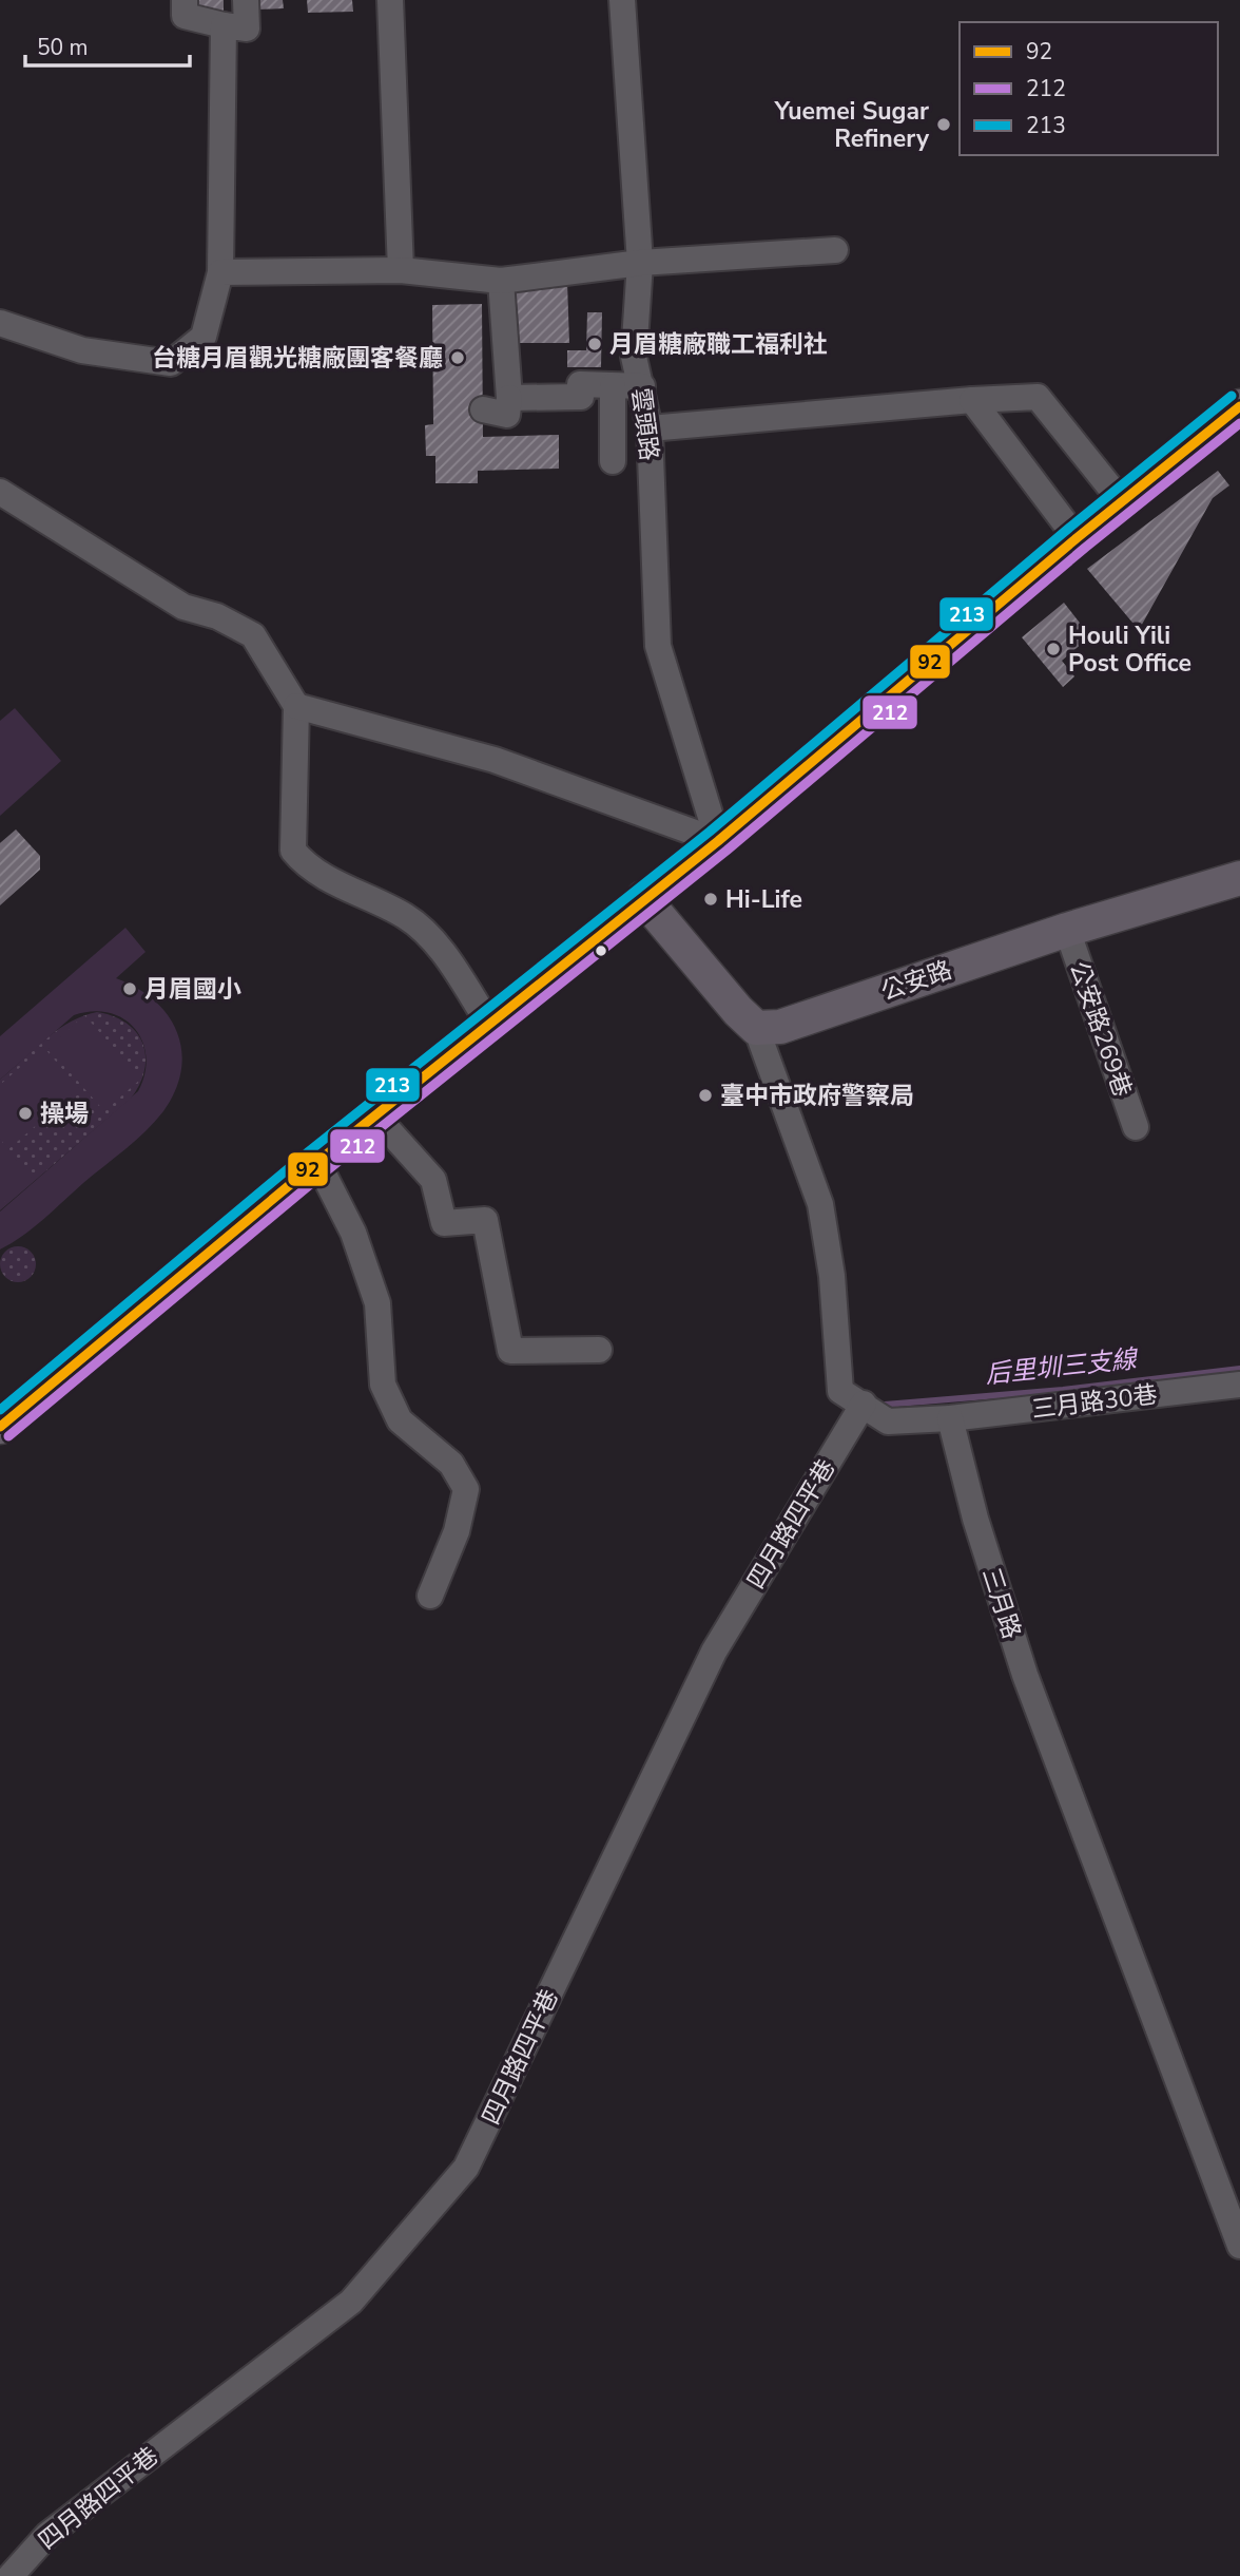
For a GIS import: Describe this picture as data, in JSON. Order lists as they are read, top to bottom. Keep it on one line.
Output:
{"streets":{"main road":["公安路"],"street":["雲頭路","公安路269巷","三月路30巷","四月路四平巷","三月路"]},"crossings":[["公安路","公安路269巷"],["三月路30巷","三月路"]],"water":["后里圳三支線"],"places":["Yuemei Sugar Refinery","月眉糖廠職工福利社","台糖月眉觀光糖廠團客餐廳","Houli Yili Post Office","Hi-Life","月眉國小","臺中市政府警察局","操場"],"lines":["transit line 213","transit line 92","transit line 212"],"legend":["92","212","213"],"scale_bar":"50 m"}
